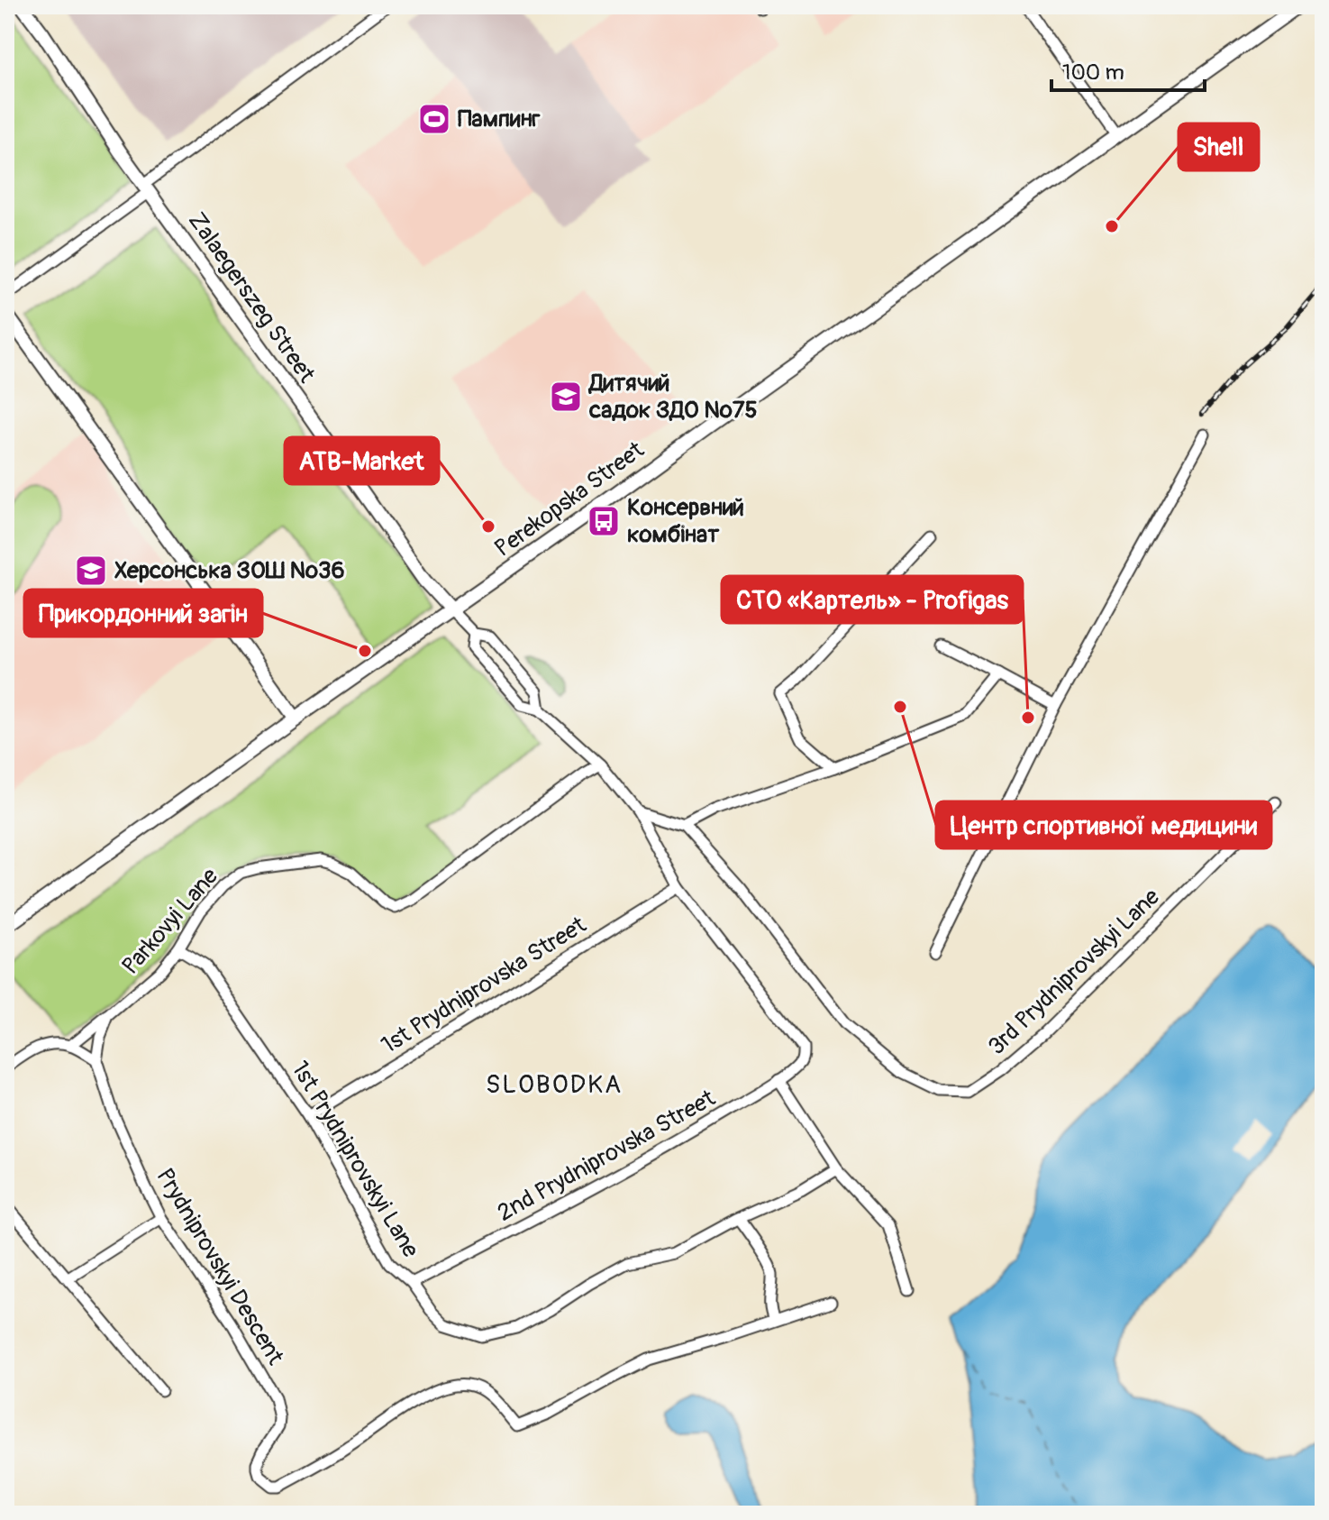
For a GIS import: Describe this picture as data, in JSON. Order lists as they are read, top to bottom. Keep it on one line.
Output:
{"streets":{"main road":["Zalaegerszeg Street","Perekopska Street"],"street":["Parkovyi Lane","3rd Prydniprovskyi Lane","1st Prydniprovska Street","2nd Prydniprovska Street","1st Prydniprovskyi Lane","Prydniprovskyi Descent"]},"crossings":[["Zalaegerszeg Street","Perekopska Street"],["Parkovyi Lane","1st Prydniprovskyi Lane"],["1st Prydniprovska Street","2nd Prydniprovska Street"],["1st Prydniprovska Street","1st Prydniprovskyi Lane"],["2nd Prydniprovska Street","1st Prydniprovskyi Lane"]],"districts":["SLOBODKA"],"places":{"sports":["Пампинг"],"other":["Shell","ATB-Market","Прикордонний загін","Центр спортивної медицини","СТО «Картель» - Profigas"],"school or university":["Дитячий садок ЗДО №75","Херсонська ЗОШ №36"],"bus stop":["Консервний комбінат"]},"scale_bar":"100 m"}
